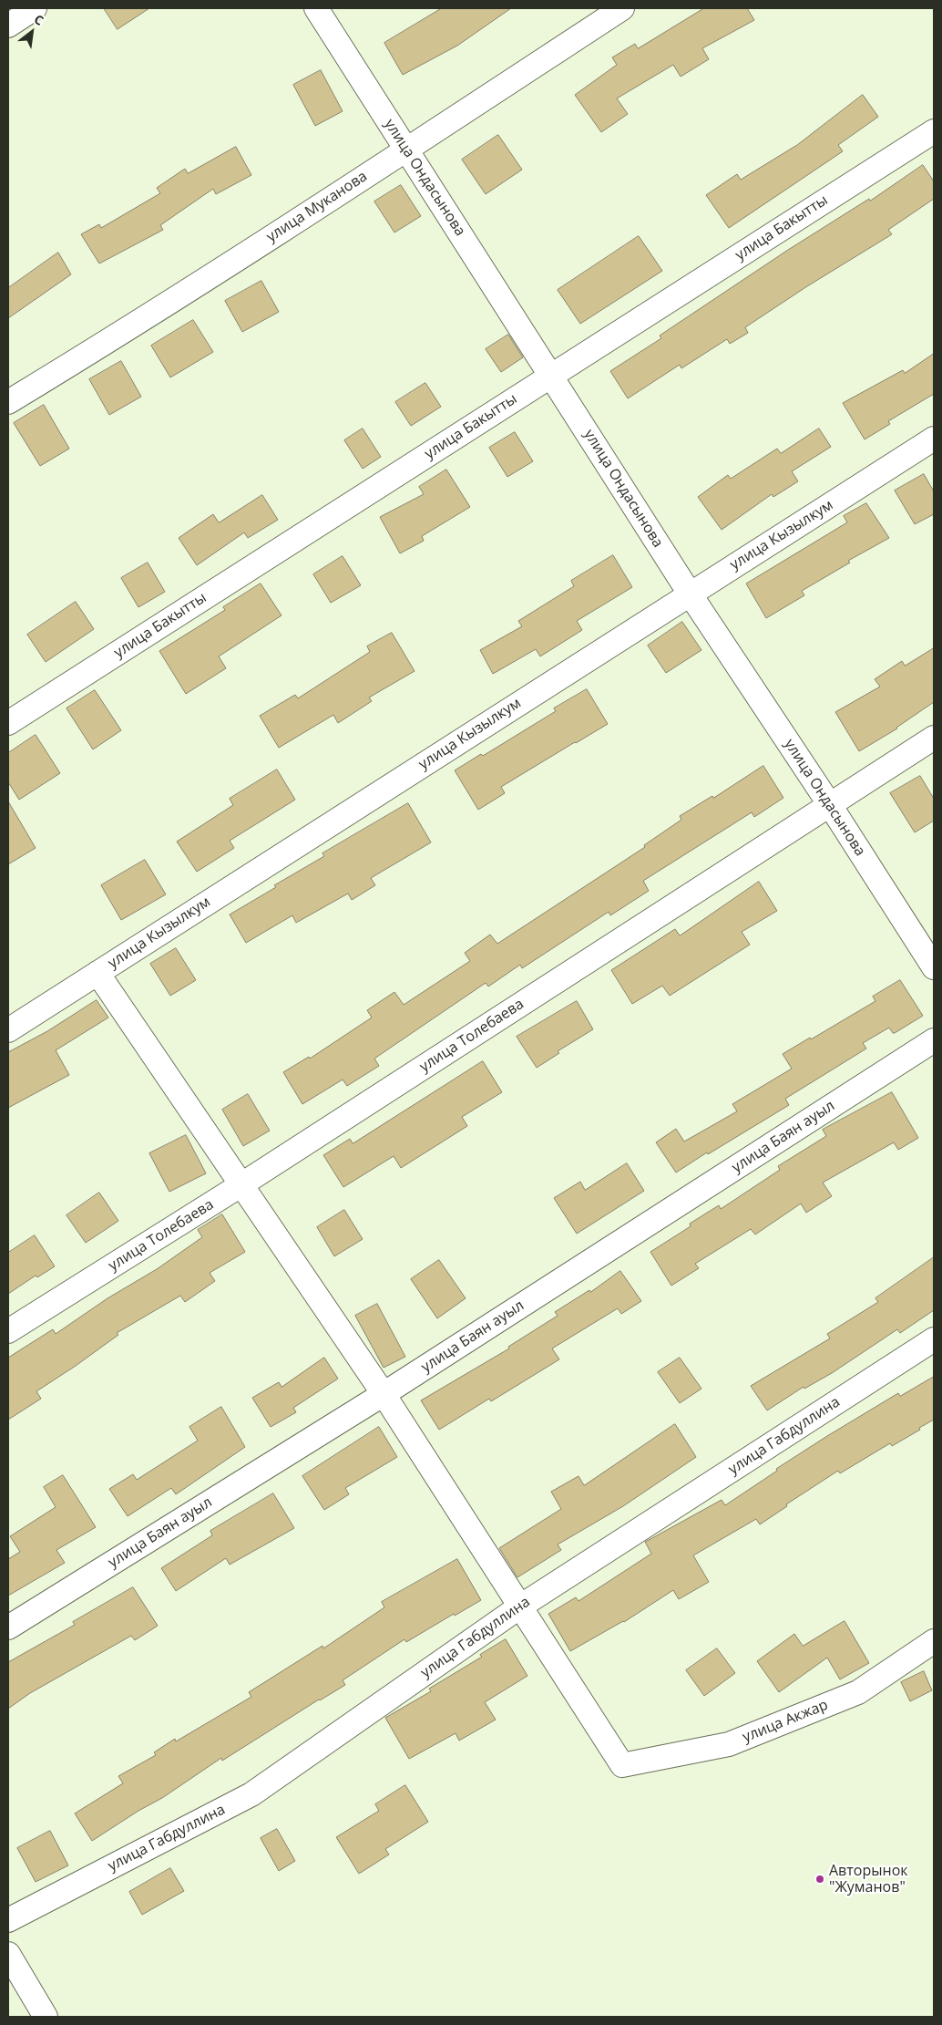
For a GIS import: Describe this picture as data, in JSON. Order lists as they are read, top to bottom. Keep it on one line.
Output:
{"streets":{"street":["улица Ондасынова","улица Муканова","улица Бакытты","улица Кызылкум","улица Толебаева","улица Баян ауыл","улица Габдуллина","улица Акжар"]},"crossings":[["улица Ондасынова","улица Муканова"],["улица Ондасынова","улица Бакытты"],["улица Ондасынова","улица Кызылкум"],["улица Ондасынова","улица Толебаева"],["улица Габдуллина","улица Акжар"]],"places":["Авторынок \"Жуманов\""],"north":"top right"}
